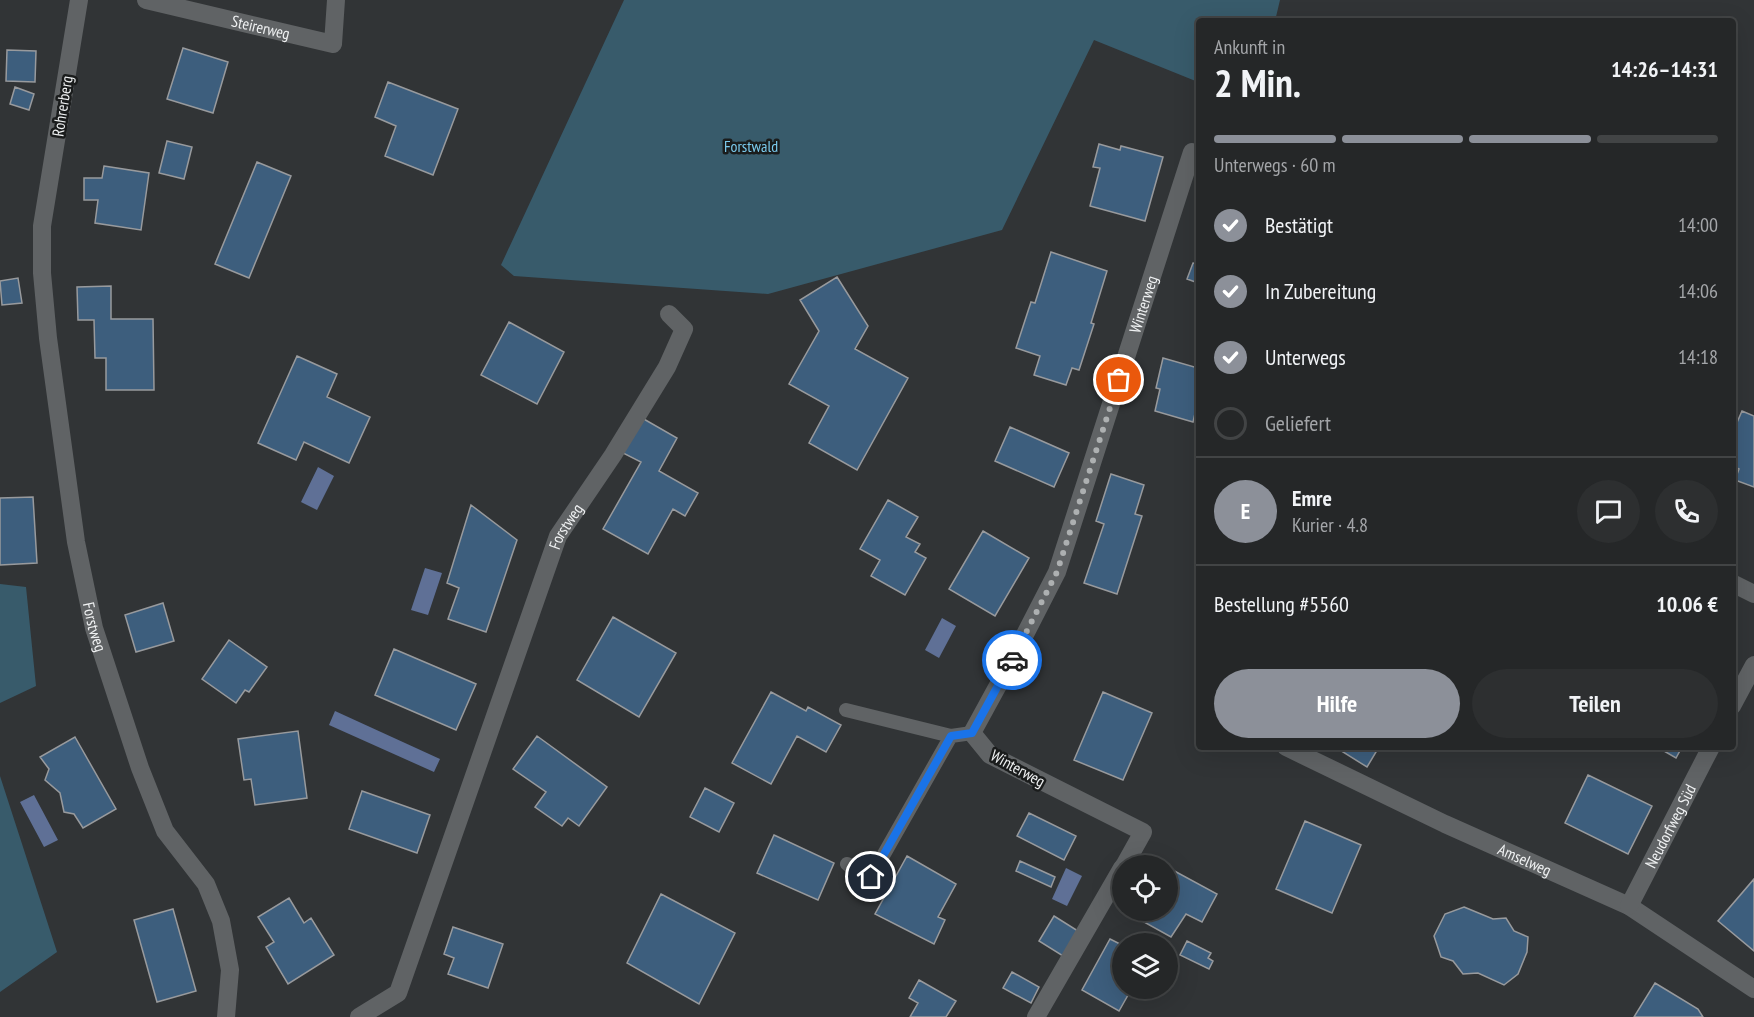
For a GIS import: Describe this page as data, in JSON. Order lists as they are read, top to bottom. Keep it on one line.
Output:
{"streets":{"street":["Steirerweg","Rohrerberg","Winterweg","Forstweg","Neudorfweg Süd","Amselweg"]},"crossings":[["Rohrerberg","Forstweg"],["Neudorfweg Süd","Amselweg"]],"parks":["Forstwald"],"page":{"heading":["2 Min.","Ankunft in","14:26–14:31"],"panel":["Emre","Kurier · 4.8","Bestellung #5560","10.06 €"],"bar":"Unterwegs · 60 m","list":[["Bestätigt","14:00"],["In Zubereitung","14:06"],["Unterwegs","14:18"],"Geliefert"],"round":"E","buttons":["Hilfe","Teilen"]}}
